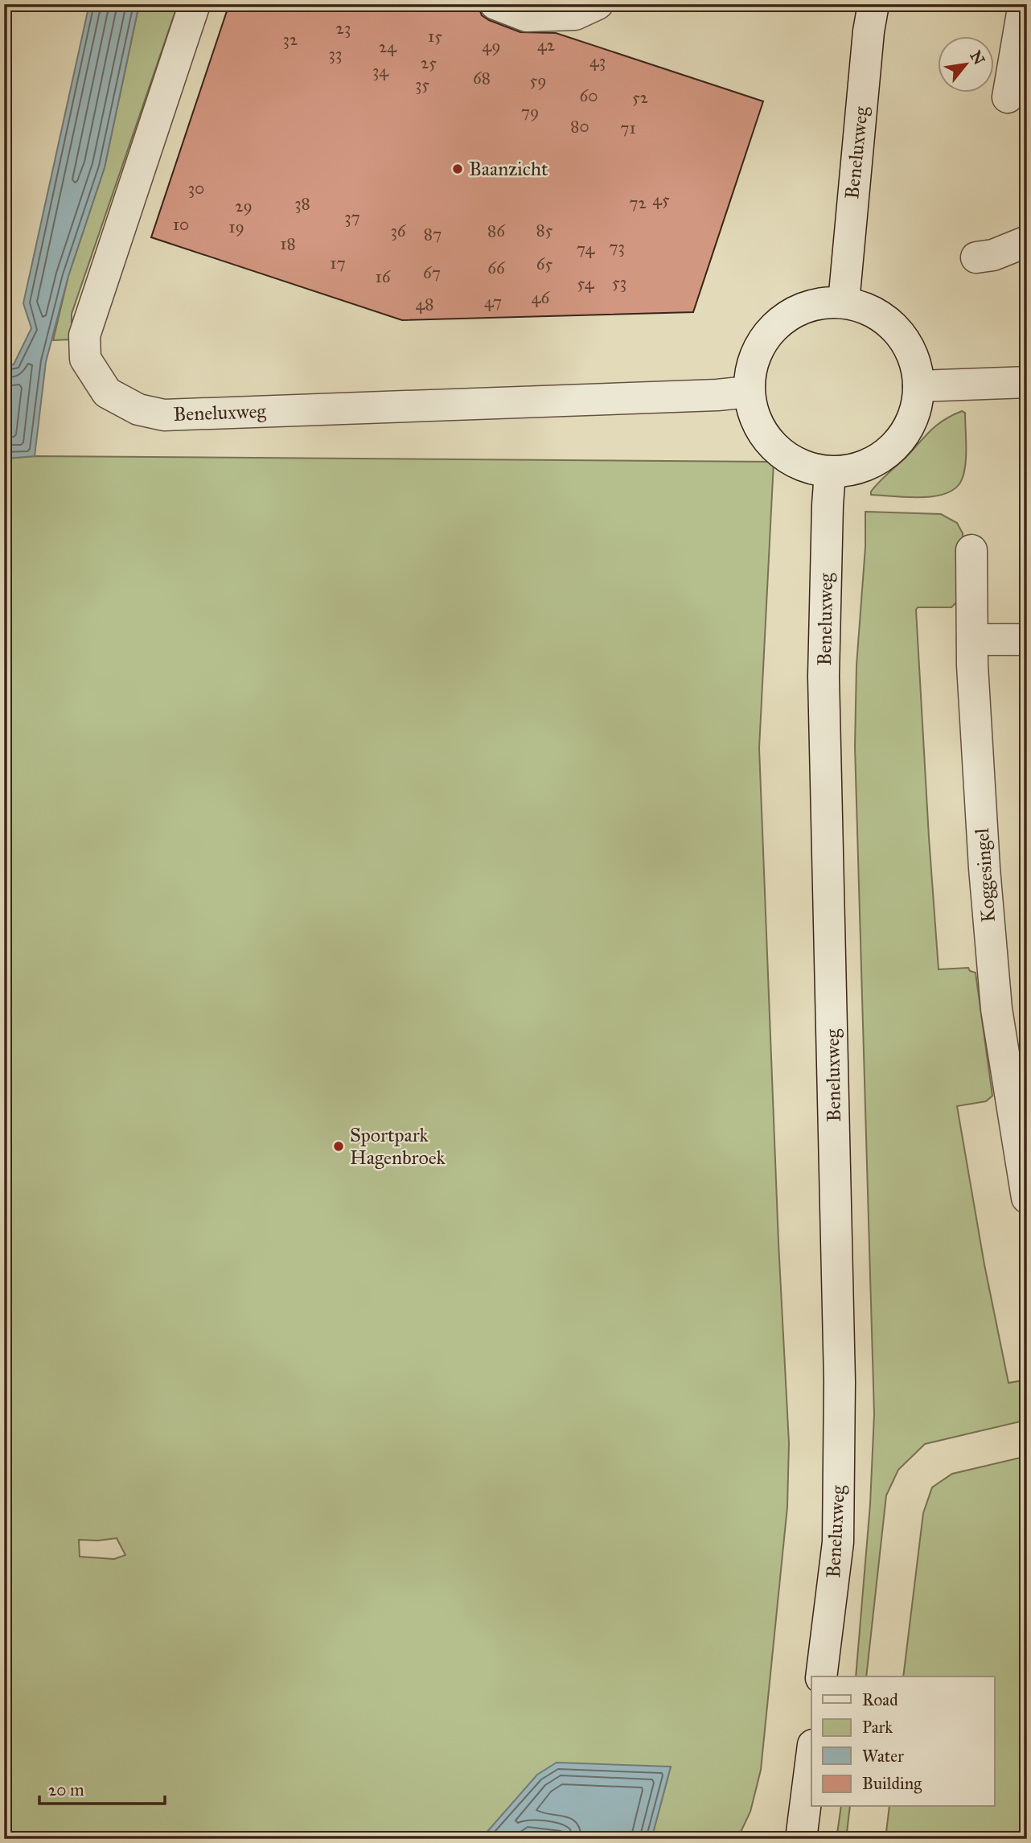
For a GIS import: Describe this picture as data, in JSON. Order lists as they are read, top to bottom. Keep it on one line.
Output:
{"streets":{"street":["Beneluxweg","Koggesingel"]},"places":["Baanzicht","Sportpark Hagenbroek"],"house_numbers":["23","15","32","42","49","24","33","43","25","34","68","59","35","60","52","79","80","71","30","45","72","38","29","37","10","19","85","36","86","87","18","73","74","17","65","66","67","16","53","54","46","47","48"],"legend":["Road","Park","Water","Building"],"scale_bar":"20 m","north":"top right"}
